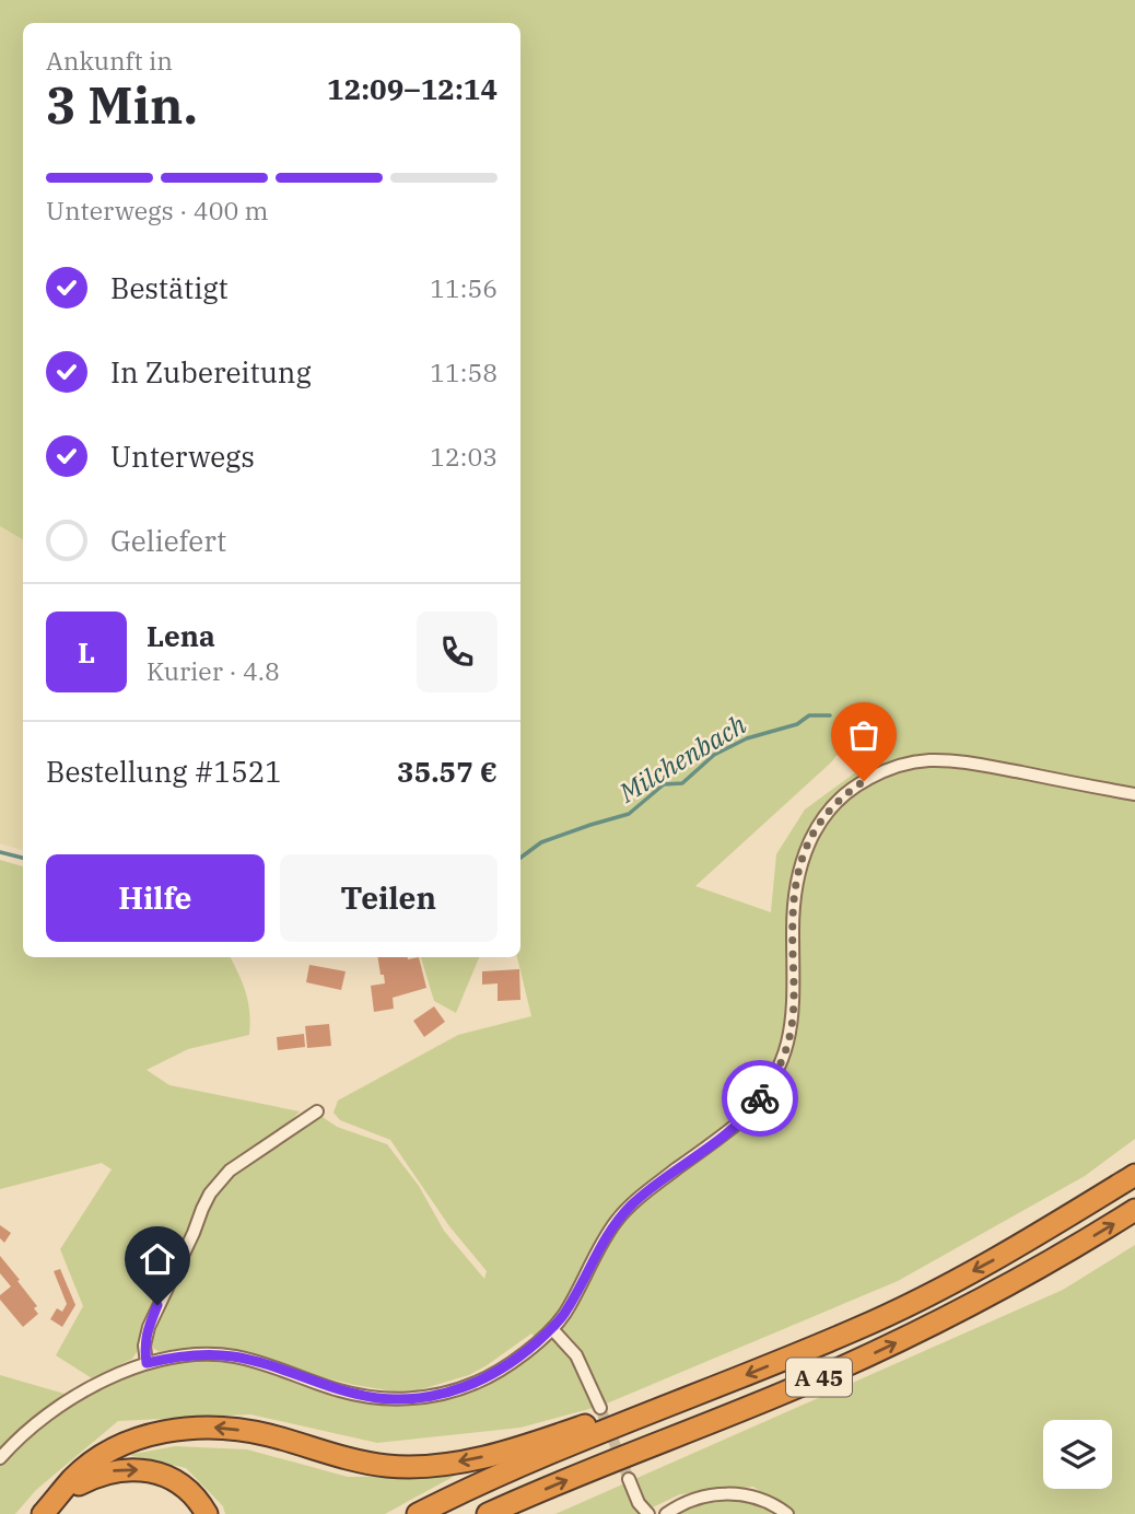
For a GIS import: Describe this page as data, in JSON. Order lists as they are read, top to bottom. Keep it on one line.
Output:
{"streets":{"highway":["A 45"]},"water":["Milchenbach"],"page":{"heading":["3 Min.","Ankunft in","12:09–12:14"],"panel":["Lena","Kurier · 4.8","Bestellung #1521","35.57 €"],"bar":"Unterwegs · 400 m","list":[["Bestätigt","11:56"],["In Zubereitung","11:58"],["Unterwegs","12:03"],"Geliefert"],"round":"L","buttons":["Hilfe","Teilen"]}}
